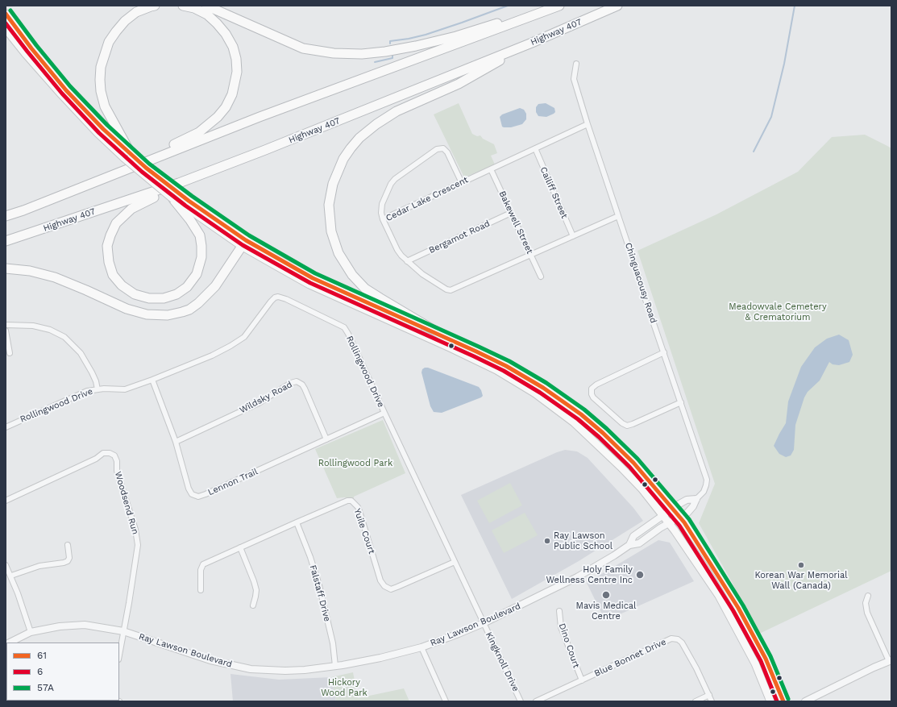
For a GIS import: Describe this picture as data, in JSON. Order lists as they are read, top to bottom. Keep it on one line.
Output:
{"streets":{"highway":["Highway 407"],"street":["Cailiff Street","Cedar Lake Crescent","Bakewell Street","Bergamot Road","Chinguacousy Road","Rollingwood Drive","Wildsky Road","Lennon Trail","Woodsend Run","Yuile Court","Falstaff Drive","Ray Lawson Boulevard","Dino Court","Blue Bonnet Drive","Kingknoll Drive"]},"crossings":[["Cailiff Street","Cedar Lake Crescent"],["Cedar Lake Crescent","Bakewell Street"],["Cedar Lake Crescent","Bergamot Road"],["Cedar Lake Crescent","Chinguacousy Road"],["Bakewell Street","Bergamot Road"],["Chinguacousy Road","Ray Lawson Boulevard"],["Rollingwood Drive","Lennon Trail"],["Rollingwood Drive","Yuile Court"],["Rollingwood Drive","Ray Lawson Boulevard"],["Rollingwood Drive","Kingknoll Drive"],["Wildsky Road","Lennon Trail"],["Woodsend Run","Ray Lawson Boulevard"],["Yuile Court","Falstaff Drive"],["Falstaff Drive","Ray Lawson Boulevard"],["Ray Lawson Boulevard","Kingknoll Drive"],["Dino Court","Blue Bonnet Drive"]],"parks":["Meadowvale Cemetery & Crematorium","Rollingwood Park","Hickory Wood Park"],"places":["Ray Lawson Public School","Korean War Memorial Wall (Canada)","Holy Family Wellness Centre Inc","Mavis Medical Centre"],"lines":["transit line 57A","transit line 61","transit line 6"],"legend":["61","6","57A"]}
